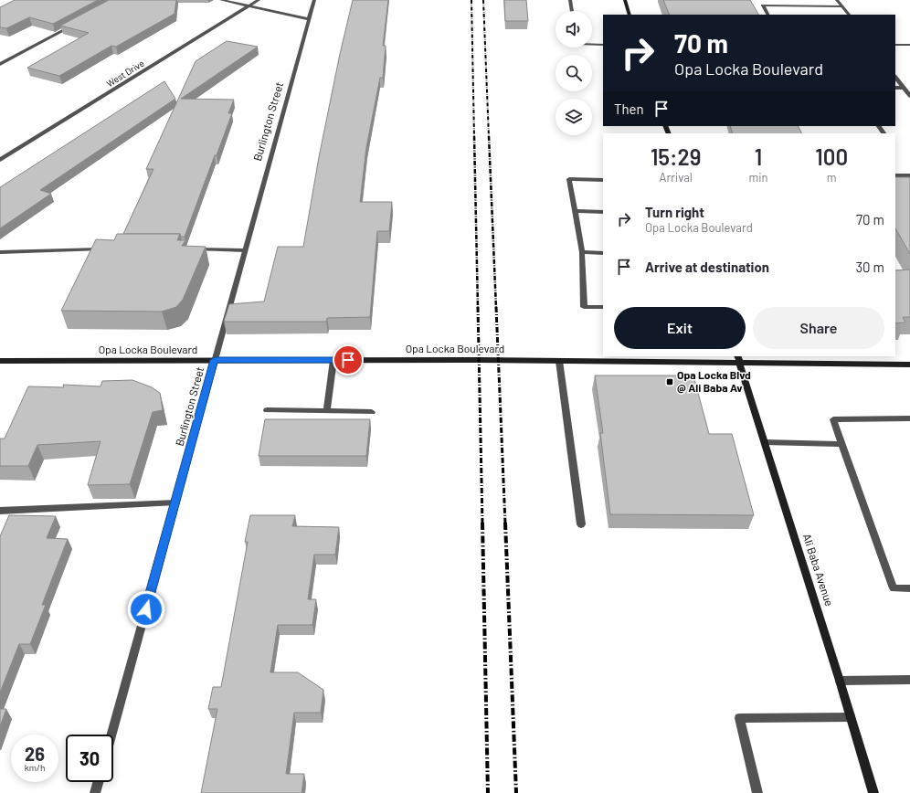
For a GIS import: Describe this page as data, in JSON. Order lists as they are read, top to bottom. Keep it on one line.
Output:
{"streets":{"street":["West Drive","Burlington Street","Opa Locka Boulevard","Ali Baba Avenue"]},"crossings":[["Burlington Street","Opa Locka Boulevard"],["Opa Locka Boulevard","Ali Baba Avenue"]],"places":{"transit":["Opa Locka Blvd @ Ali Baba Av"]},"page":{"turn":["70 m","Opa Locka Boulevard"],"then":"Then","eta":["15:29","Arrival","1","min","100","m"],"list":[{"name":"Turn right","note":"Opa Locka Boulevard","value":"70 m"},{"name":"Arrive at destination","value":"30 m"}],"buttons":["Exit","Share"],"speed":"26 km/h","limit":"30"}}
